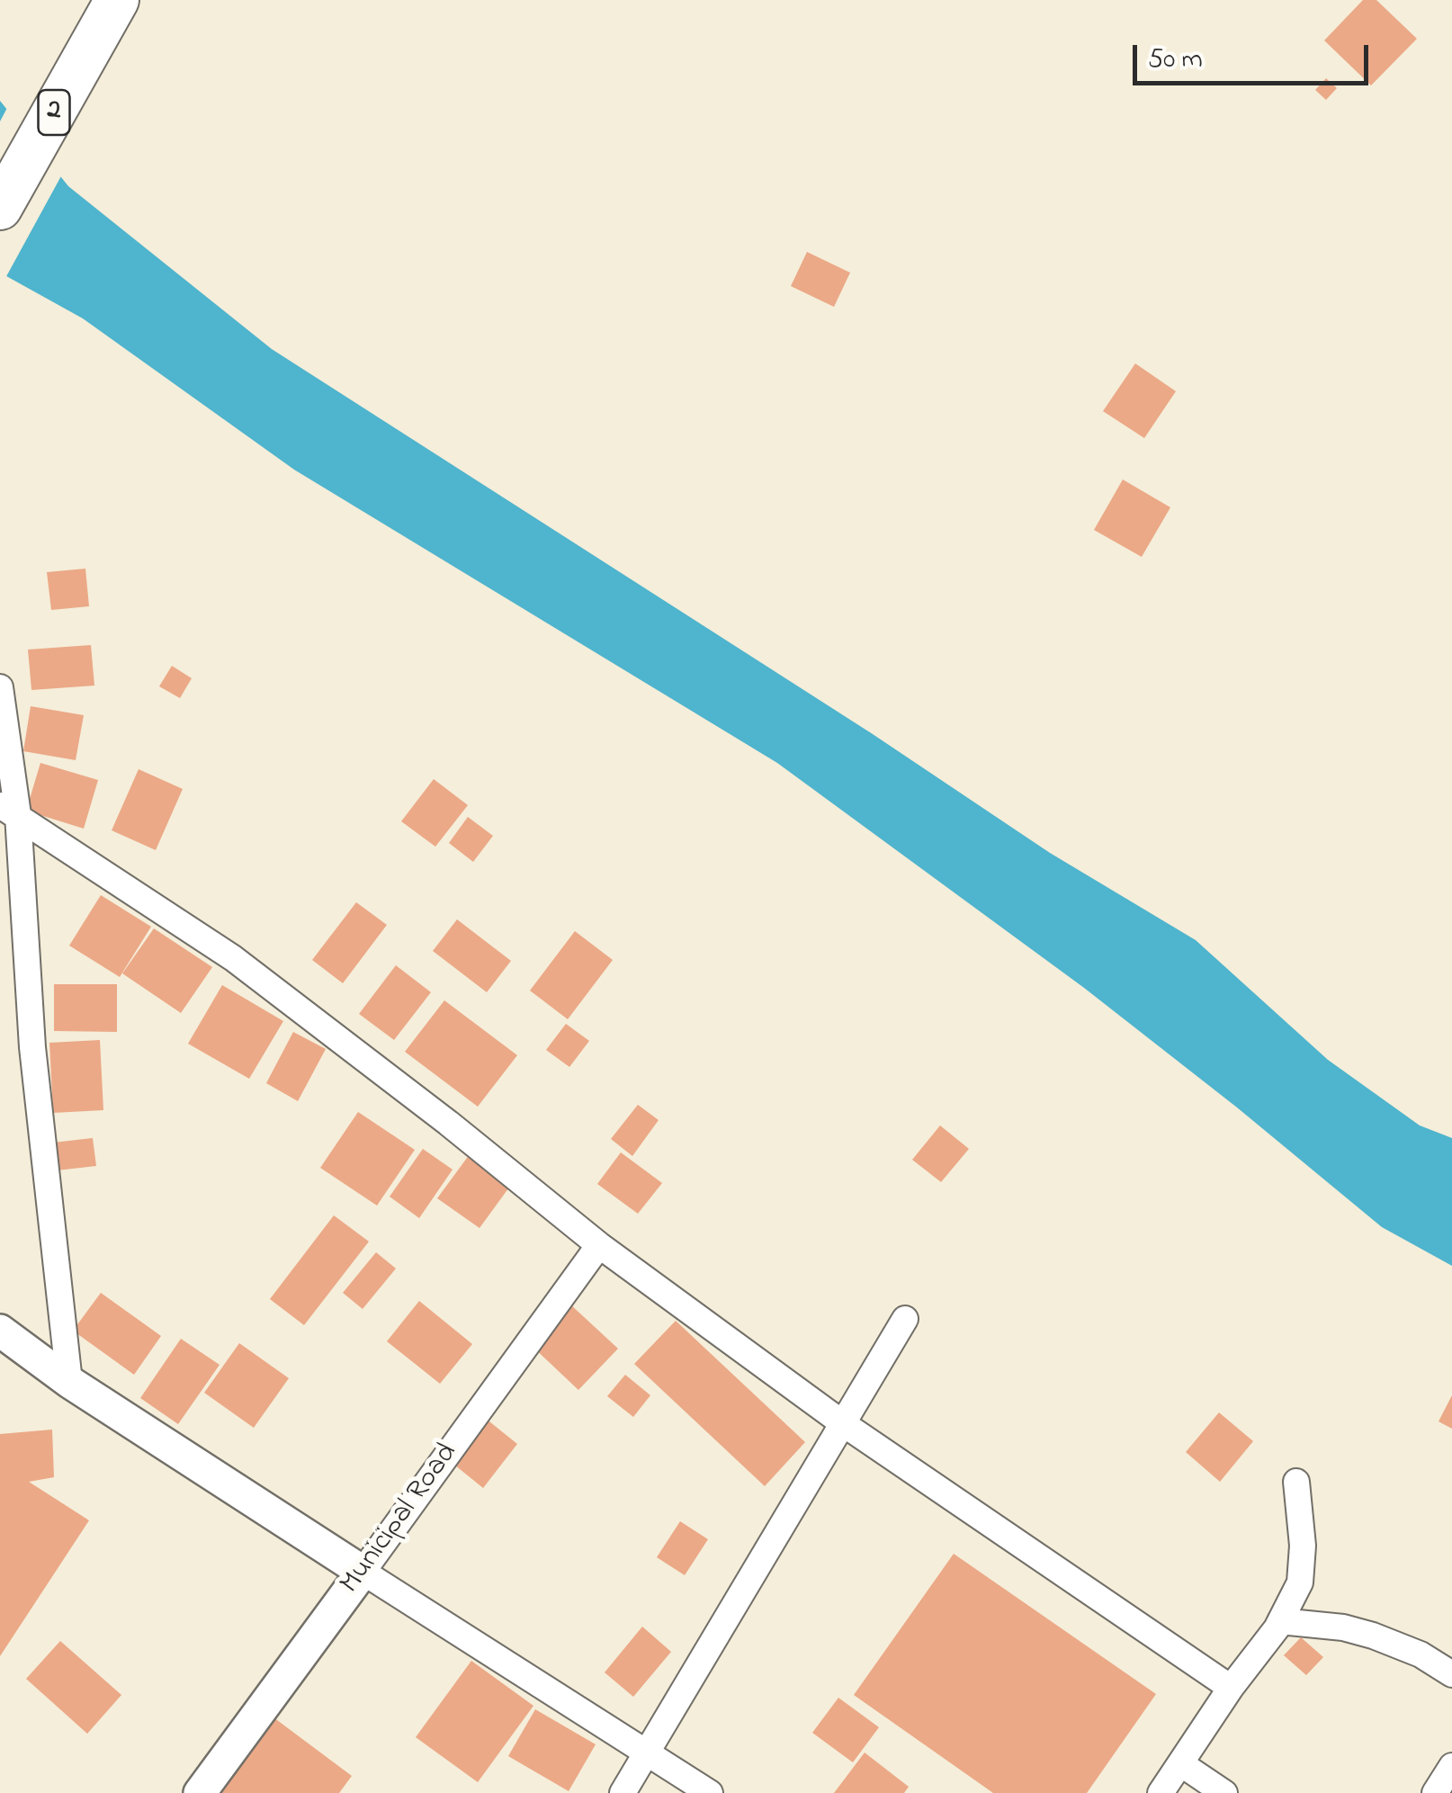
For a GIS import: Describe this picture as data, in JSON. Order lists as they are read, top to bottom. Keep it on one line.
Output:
{"streets":{"highway":["2"],"street":["Municipal Road"]},"scale_bar":"50 m"}
